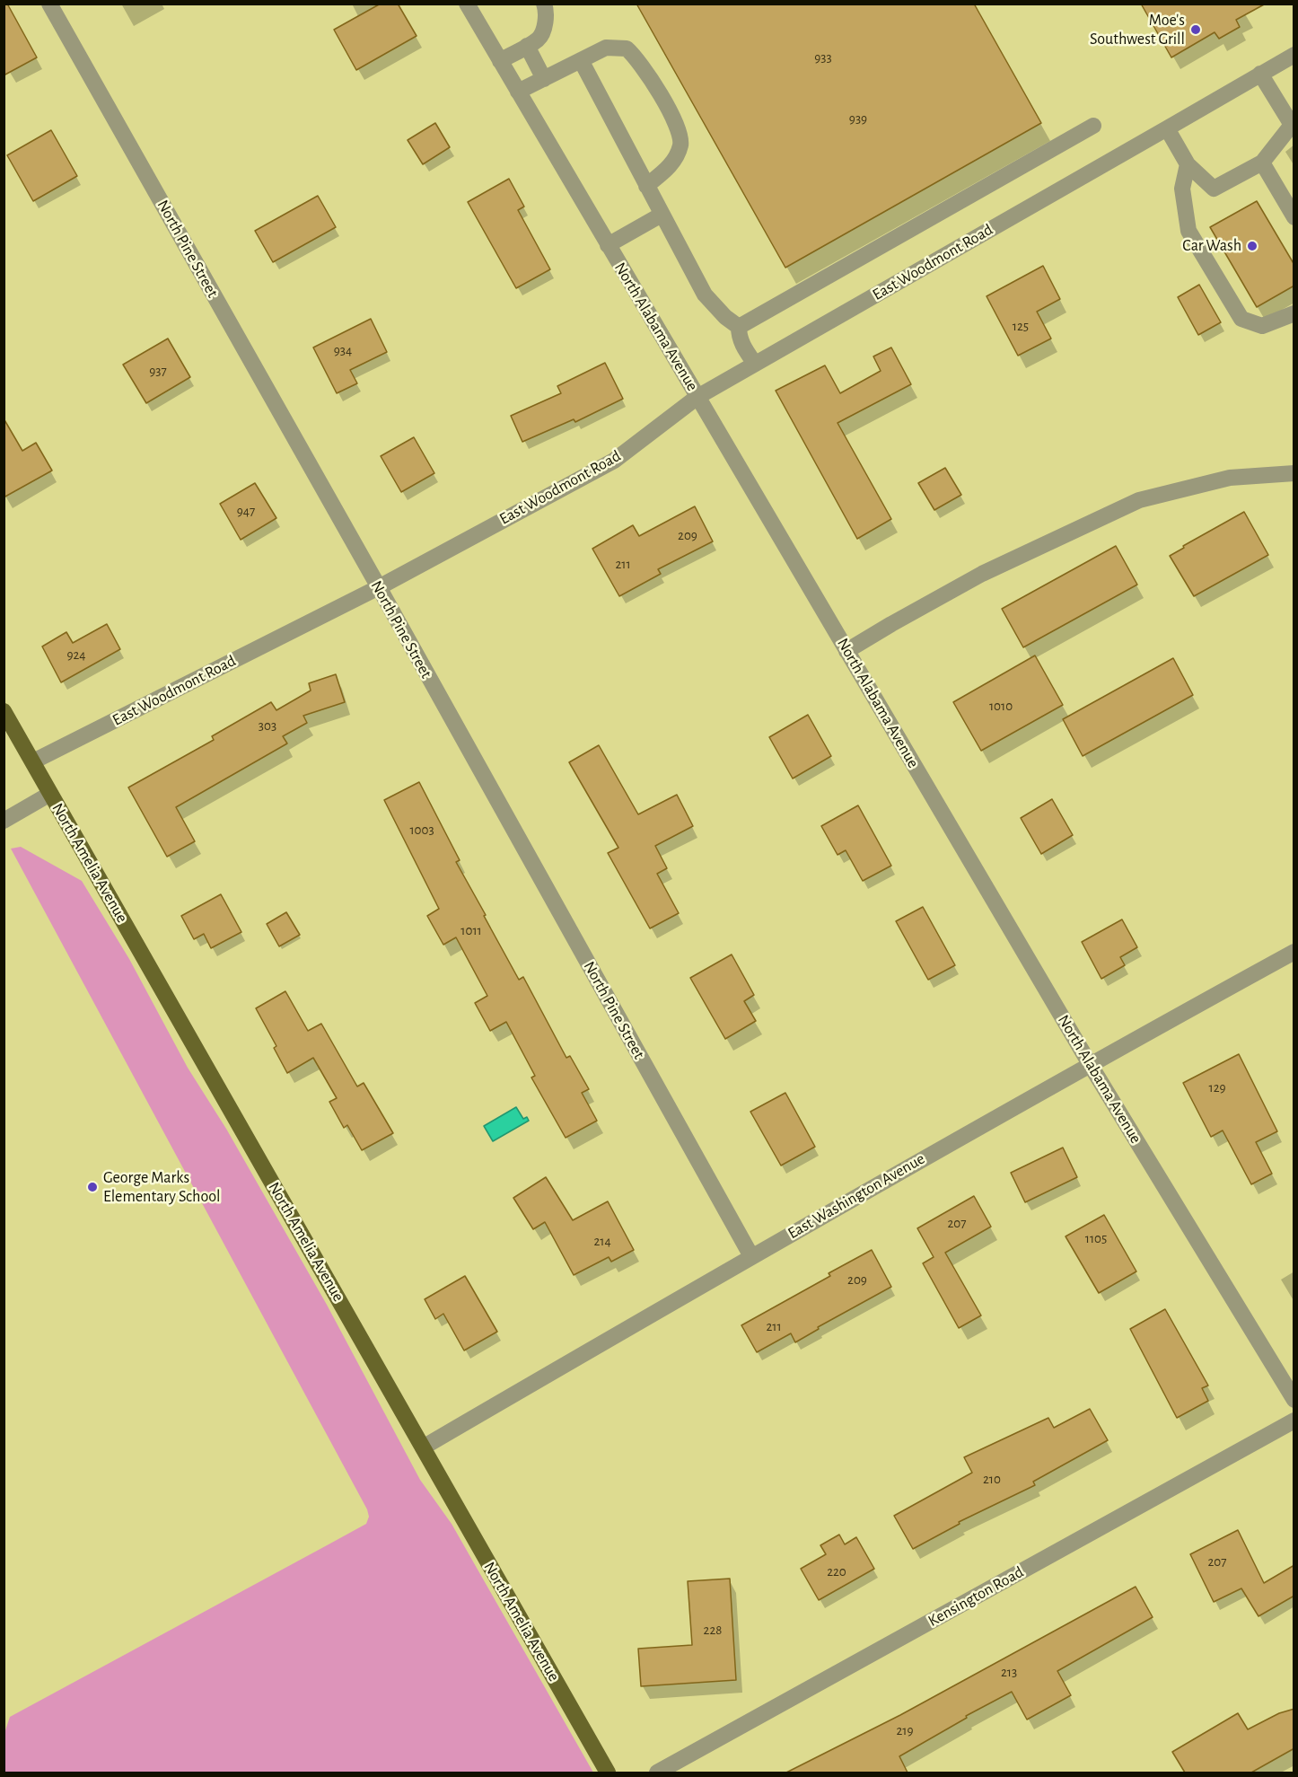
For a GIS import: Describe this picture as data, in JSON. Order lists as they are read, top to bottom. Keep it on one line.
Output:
{"streets":{"main road":["North Amelia Avenue"],"street":["North Pine Street","East Woodmont Road","North Alabama Avenue","East Washington Avenue","Kensington Road"]},"crossings":[["North Pine Street","East Woodmont Road"],["North Pine Street","East Washington Avenue"],["East Woodmont Road","North Alabama Avenue"],["East Woodmont Road","North Amelia Avenue"],["North Alabama Avenue","East Washington Avenue"],["North Amelia Avenue","East Washington Avenue"]],"places":["Moe's Southwest Grill","Car Wash","George Marks Elementary School"],"house_numbers":["933","939","125","934","937","947","209","211","924","1010","303","1003","1011","129","207","1105","214","209","211","210","207","220","228","213","219"]}
